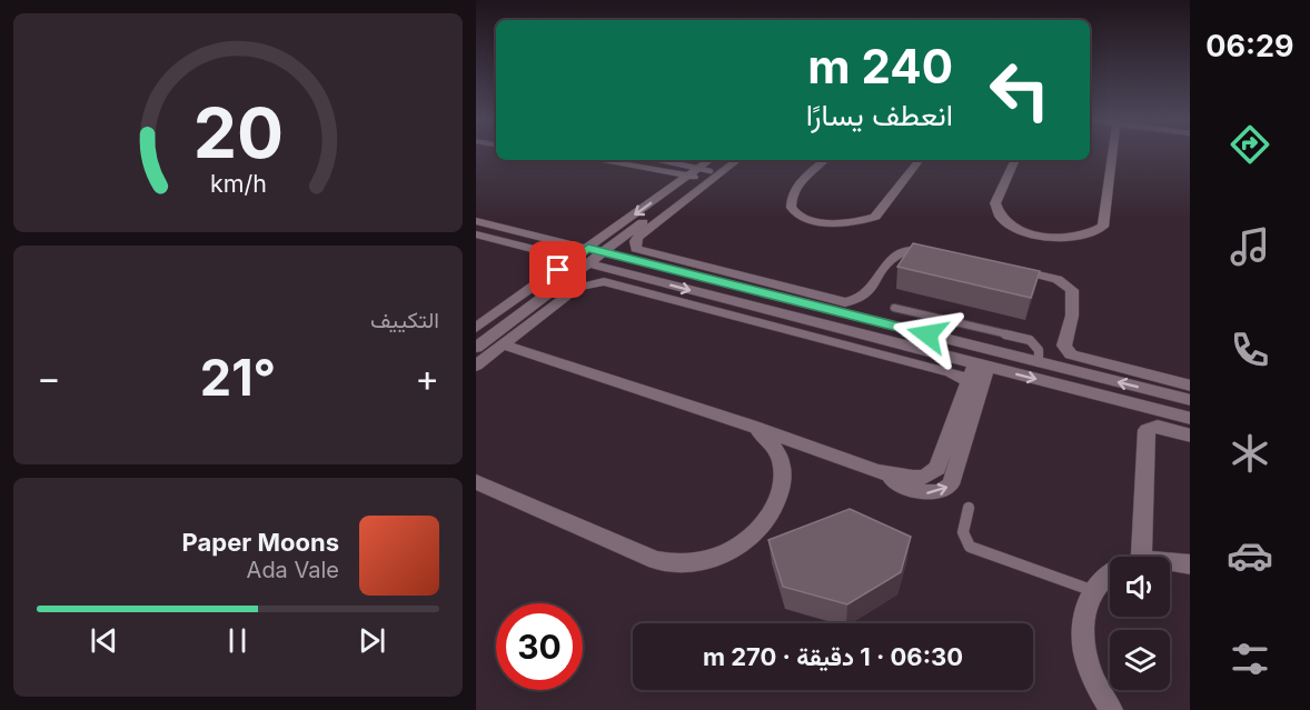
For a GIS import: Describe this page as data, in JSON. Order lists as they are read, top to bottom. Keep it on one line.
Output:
{"page":{"tabs":"06:29","turn":["240 m","انعطف يسارًا"],"tile":"التكييف","heat":["−","21°","+"],"song":["Paper Moons","Ada Vale"],"limit":"30","trip":"06:30 · 1 دقيقة · 270 m","gauge":["20","km/h"]}}
